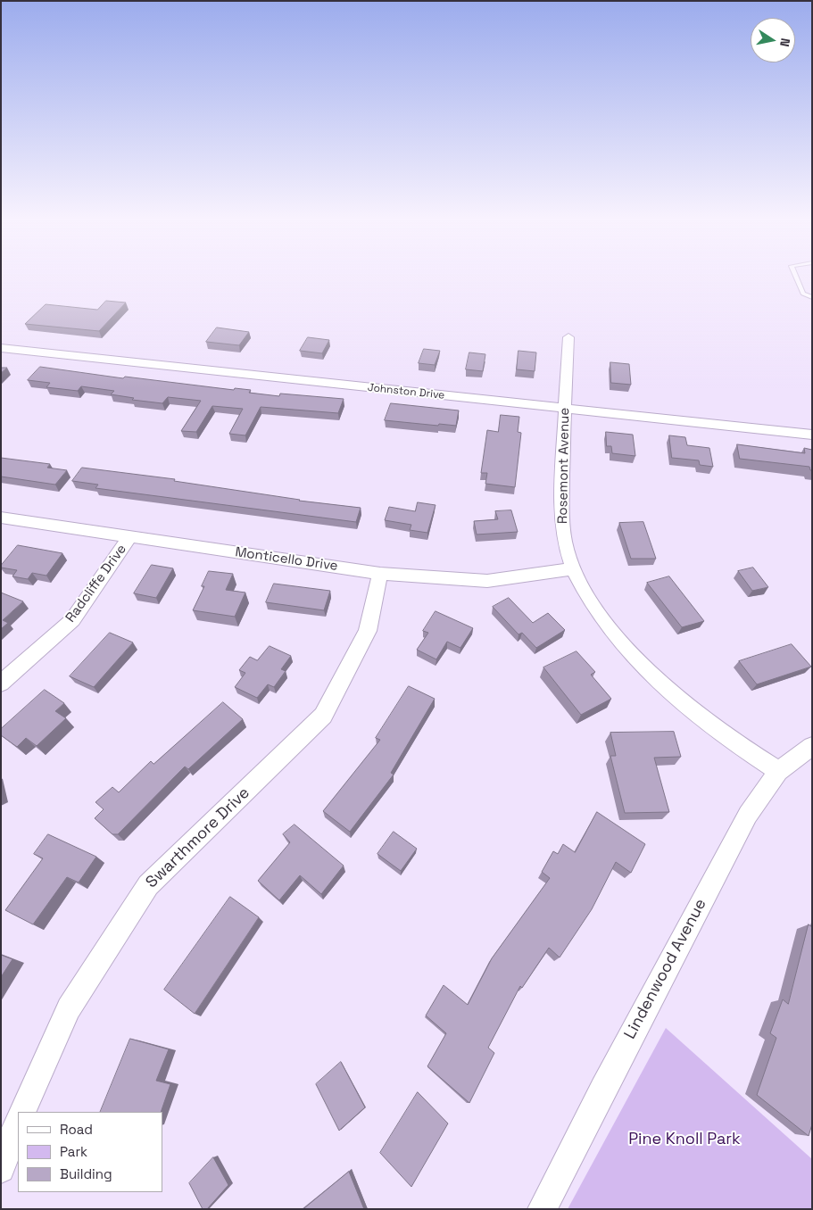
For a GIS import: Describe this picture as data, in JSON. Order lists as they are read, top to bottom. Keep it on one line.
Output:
{"streets":{"street":["Johnston Drive","Rosemont Avenue","Monticello Drive","Radcliffe Drive","Swarthmore Drive","Lindenwood Avenue"]},"crossings":[["Johnston Drive","Rosemont Avenue"],["Rosemont Avenue","Monticello Drive"],["Rosemont Avenue","Lindenwood Avenue"],["Monticello Drive","Radcliffe Drive"],["Monticello Drive","Swarthmore Drive"]],"parks":["Pine Knoll Park"],"legend":["Road","Park","Building"],"north":"right"}
